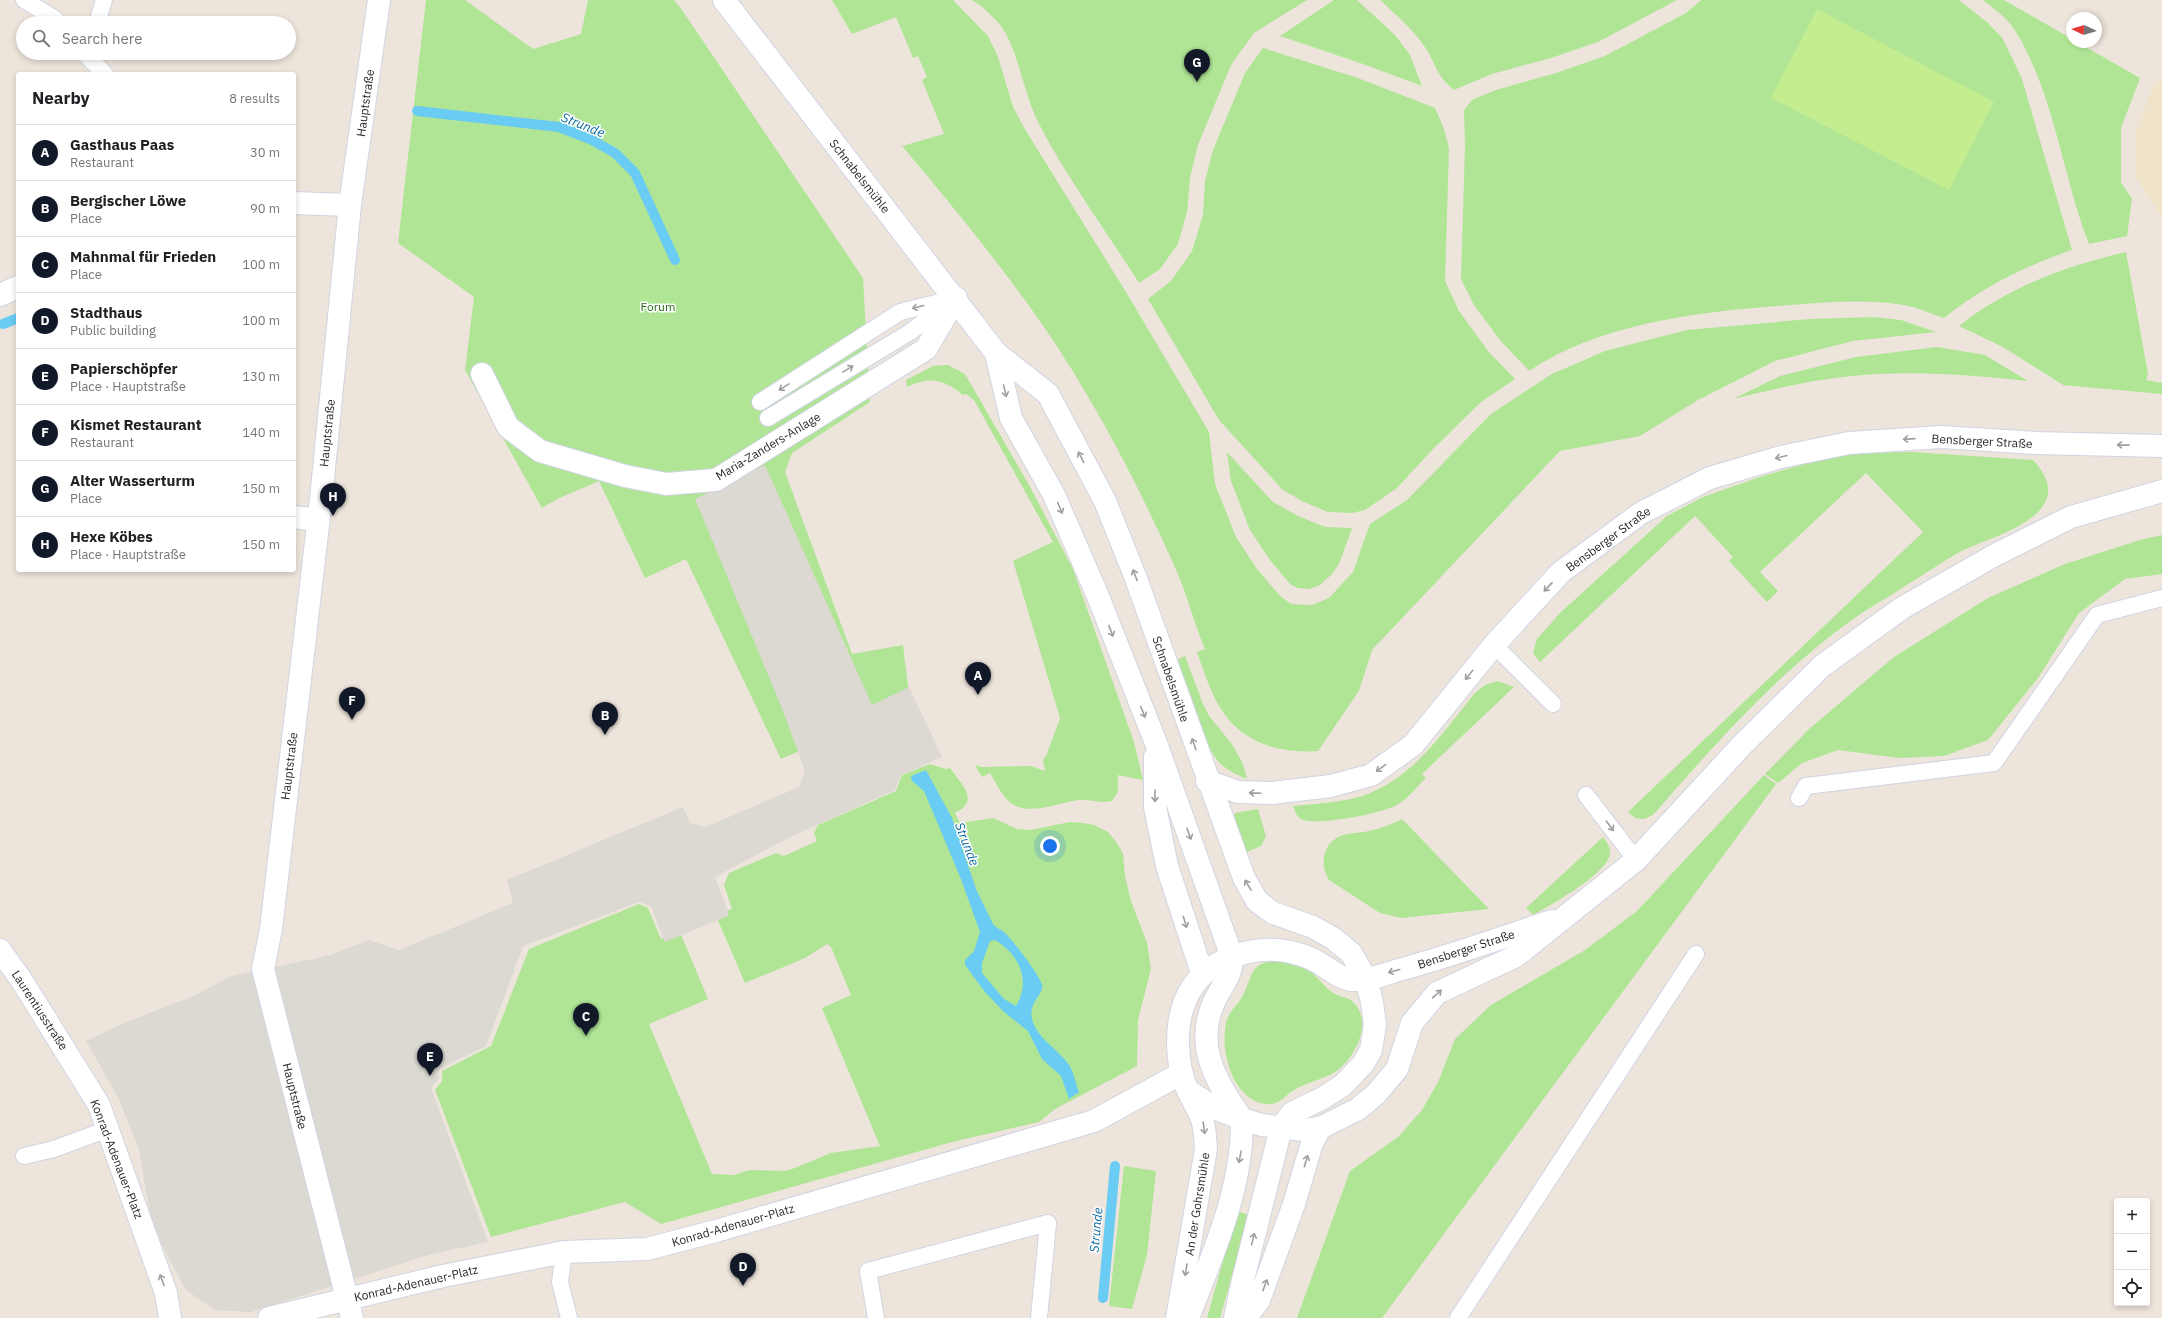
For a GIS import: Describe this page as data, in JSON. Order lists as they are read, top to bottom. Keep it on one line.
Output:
{"streets":{"main road":["Hauptstraße","Schnabelsmühle","Bensberger Straße","Maria-Zanders-Anlage","Laurentiusstraße","Konrad-Adenauer-Platz","An der Gohrsmühle"]},"crossings":[["Hauptstraße","Konrad-Adenauer-Platz"],["Schnabelsmühle","Bensberger Straße"],["Schnabelsmühle","Maria-Zanders-Anlage"],["Schnabelsmühle","An der Gohrsmühle"],["Laurentiusstraße","Konrad-Adenauer-Platz"],["Konrad-Adenauer-Platz","An der Gohrsmühle"]],"water":["Strunde"],"parks":["Forum"],"north":"left","page":{"search":"Search here","pins":["G","H","A","F","B","C","E","D"],"heading":["Nearby","8 results"],"list":[{"mark":"A","name":"Gasthaus Paas","note":"Restaurant","value":"30 m"},{"mark":"B","name":"Bergischer Löwe","note":"Place","value":"90 m"},{"mark":"C","name":"Mahnmal für Frieden","note":"Place","value":"100 m"},{"mark":"D","name":"Stadthaus","note":"Public building","value":"100 m"},{"mark":"E","name":"Papierschöpfer","note":"Place · Hauptstraße","value":"130 m"},{"mark":"F","name":"Kismet Restaurant","note":"Restaurant","value":"140 m"},{"mark":"G","name":"Alter Wasserturm","note":"Place","value":"150 m"},{"mark":"H","name":"Hexe Köbes","note":"Place · Hauptstraße","value":"150 m"}],"map_buttons":["+","−"]}}
